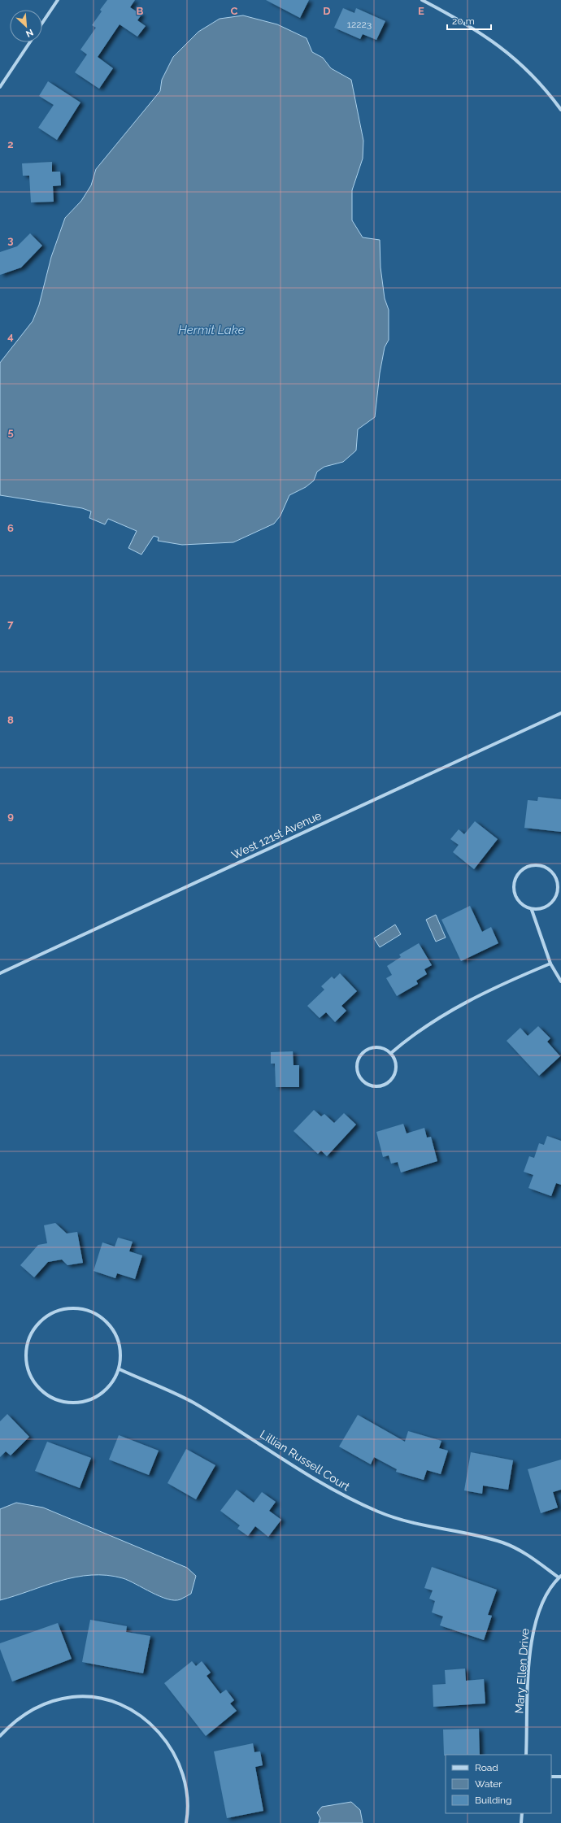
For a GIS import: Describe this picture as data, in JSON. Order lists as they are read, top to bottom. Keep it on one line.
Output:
{"streets":{"street":["West 121st Avenue","Lillian Russell Court","Mary Ellen Drive"]},"crossings":[["Lillian Russell Court","Mary Ellen Drive"]],"water":["Hermit Lake"],"house_numbers":["12223"],"legend":["Road","Water","Building"],"scale_bar":"20 m","north":"bottom right","grid":{"columns":["B","C","D","E"],"rows":["2","3","4","5","6","7","8","9"]}}
